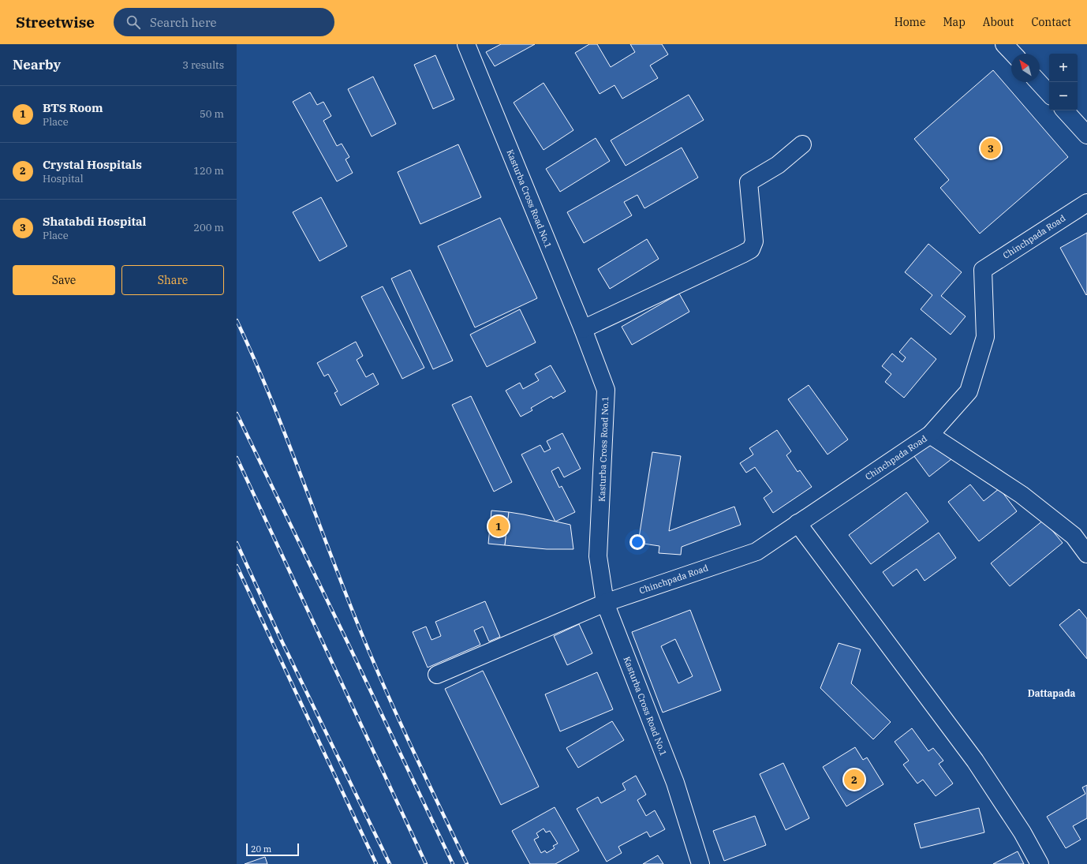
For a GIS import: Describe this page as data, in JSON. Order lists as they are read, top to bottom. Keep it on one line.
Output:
{"streets":{"street":["Kasturba Cross Road No.1","Chinchpada Road"]},"crossings":[["Kasturba Cross Road No.1","Chinchpada Road"]],"districts":["Dattapada"],"scale_bar":"20 m","north":"top left","page":{"header":"Streetwise","search":"Search here","nav":["Home","Map","About","Contact"],"heading":["Nearby","3 results"],"map_buttons":["+","−"],"list":[{"mark":"1","name":"BTS Room","note":"Place","value":"50 m"},{"mark":"2","name":"Crystal Hospitals","note":"Hospital","value":"120 m"},{"mark":"3","name":"Shatabdi Hospital","note":"Place","value":"200 m"}],"pins":["3","1","2"],"buttons":["Save","Share"],"scale":"20 m"}}
